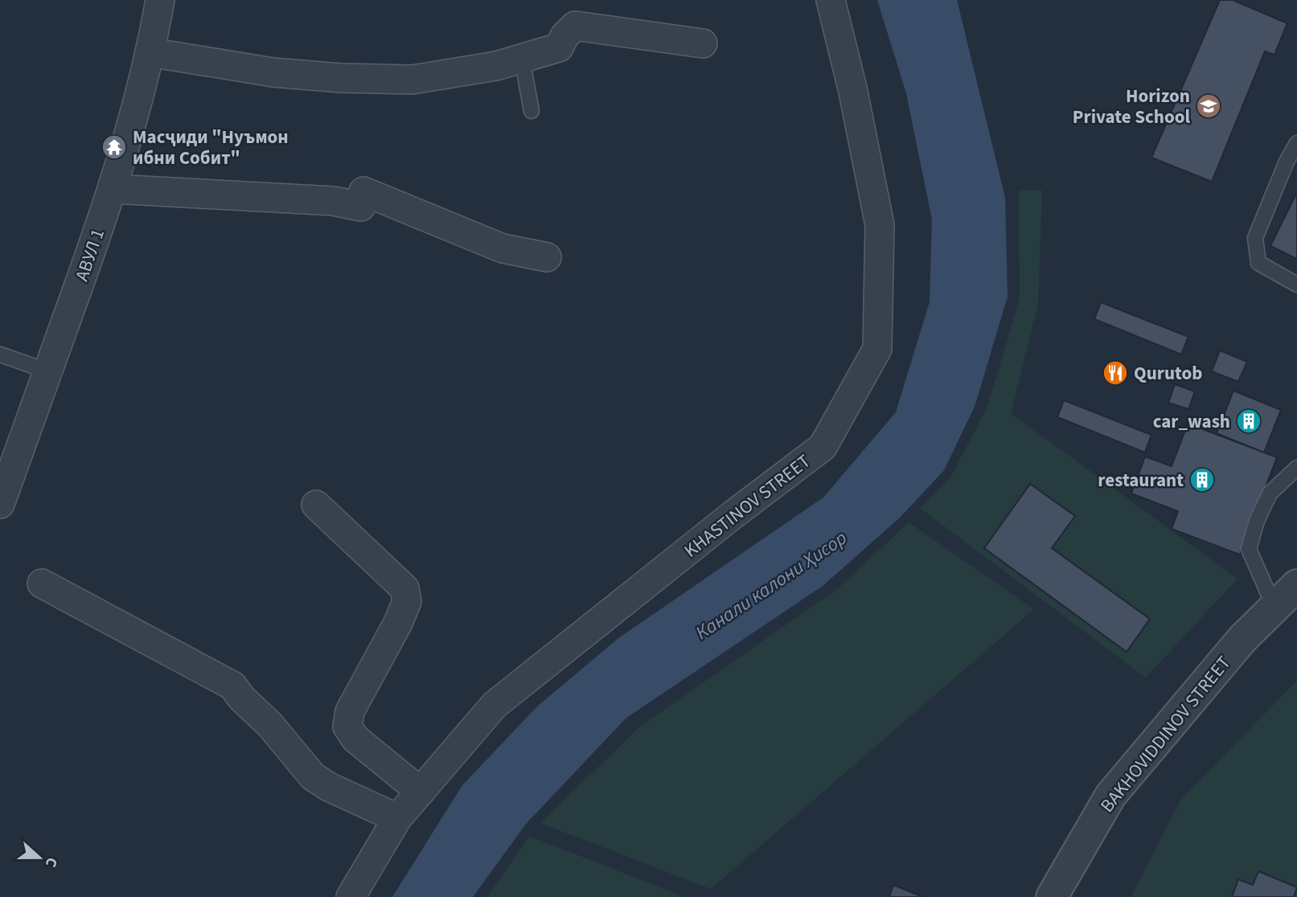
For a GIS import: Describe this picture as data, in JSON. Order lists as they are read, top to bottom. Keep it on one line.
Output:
{"streets":{"street":["АВУЛ 1","KHASTINOV STREET","BAKHOVIDDINOV STREET"]},"water":["Канали калони Ҳисор"],"places":{"school or university":["Horizon Private School"],"temple":["Масҷиди \"Нуъмон ибни Собит\""],"restaurant":["Qurutob"],"building":["car_wash","restaurant"]},"north":"right"}
